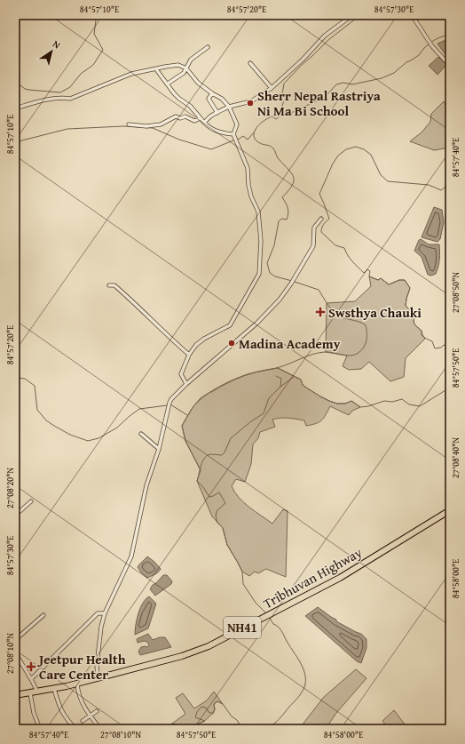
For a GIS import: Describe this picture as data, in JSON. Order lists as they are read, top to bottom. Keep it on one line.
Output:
{"streets":{"highway":["Tribhuvan Highway","NH41"]},"places":{"other":["Sherr Nepal Rastriya Ni Ma Bi School","Madina Academy"],"health":["Swsthya Chauki","Jeetpur Health Care Center"]},"north":"top right","coordinates":["84°57'10\"E","84°57'20\"E","84°57'30\"E","84°57'40\"E","27°08'50\"N","84°57'50\"E","27°08'40\"N","27°08'20\"N","84°58'00\"E","27°08'10\"N"]}
